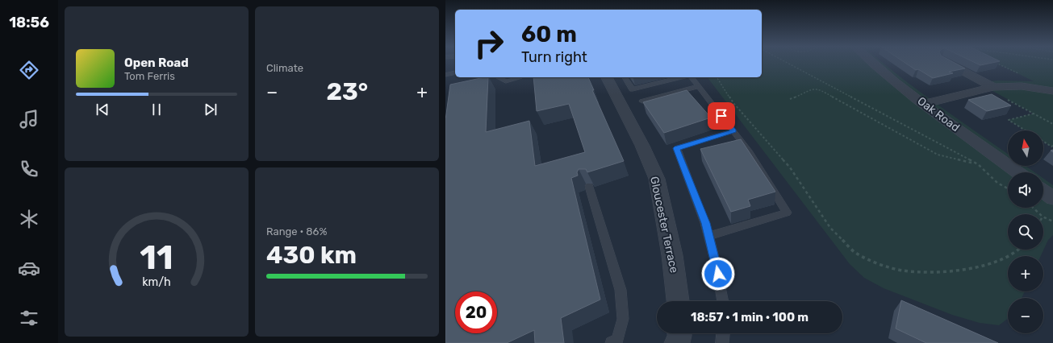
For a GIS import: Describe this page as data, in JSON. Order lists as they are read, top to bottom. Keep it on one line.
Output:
{"streets":{"street":["Oak Road","Gloucester Terrace"]},"north":"top","page":{"tabs":"18:56","tile":["Climate",["Range · 86%","430 km"]],"turn":["60 m","Turn right"],"song":["Open Road","Tom Ferris"],"heat":["−","23°","+"],"map_buttons":["+","−"],"limit":"20","trip":"18:57 · 1 min · 100 m","gauge":["11","km/h"]}}
